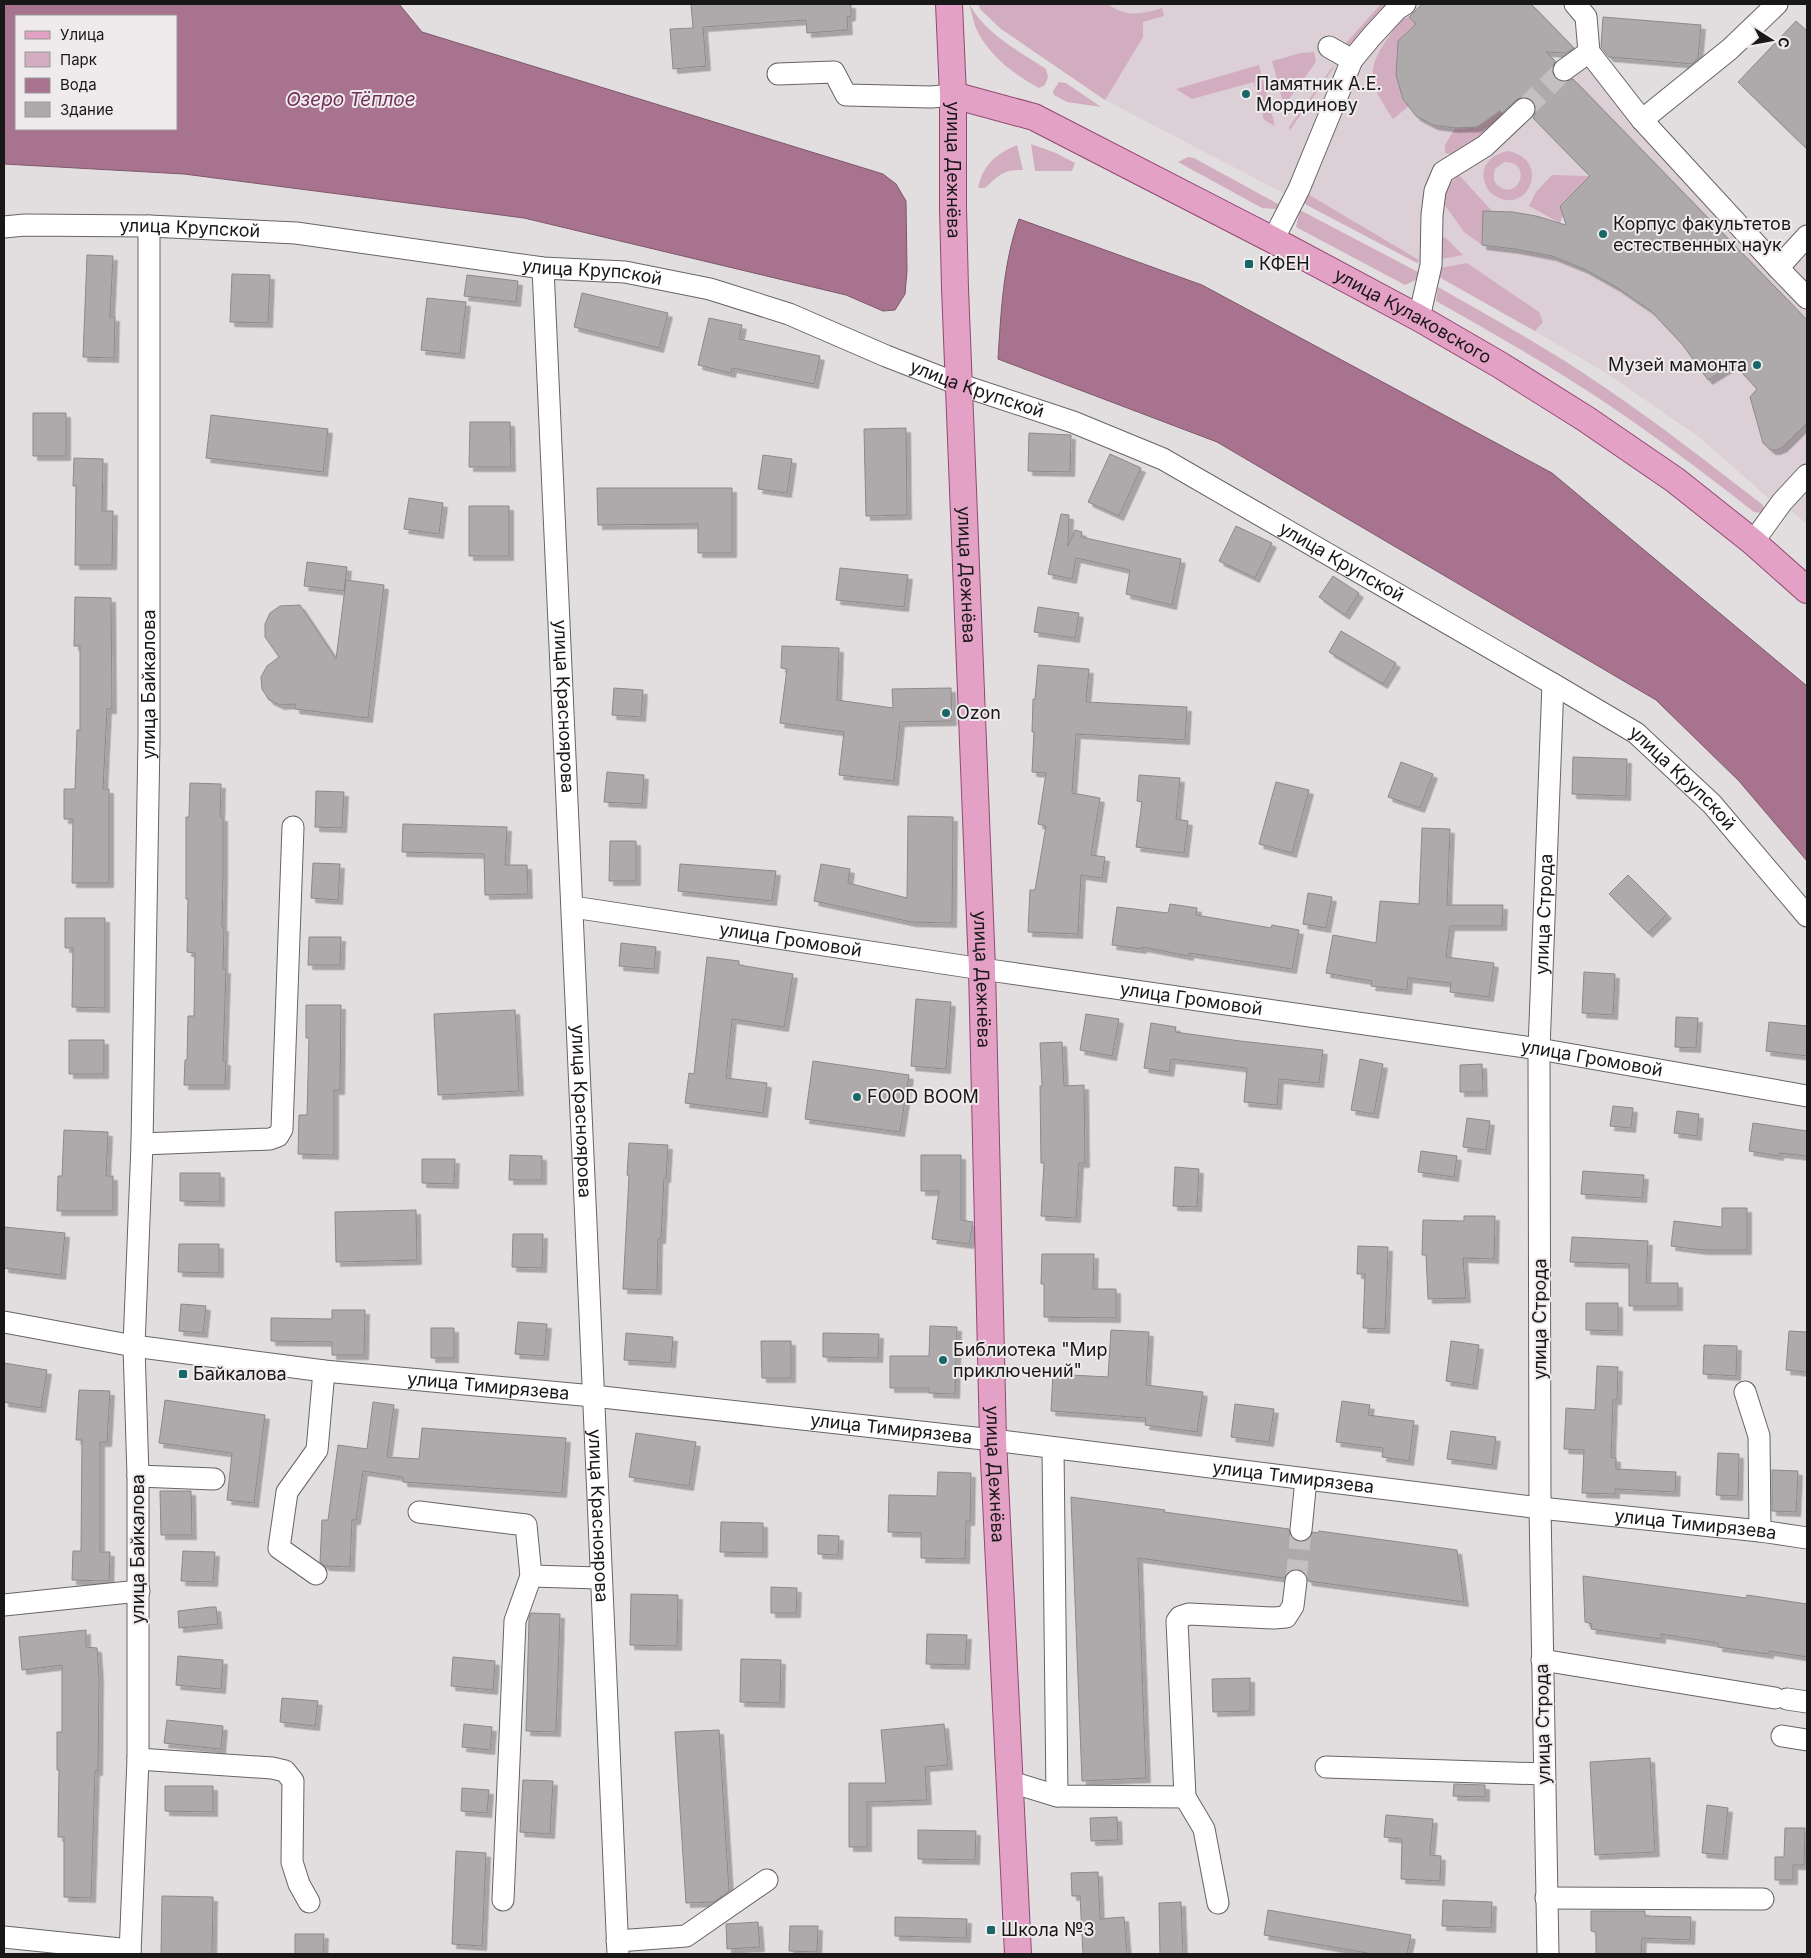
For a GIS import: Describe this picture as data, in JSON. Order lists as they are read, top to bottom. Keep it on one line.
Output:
{"streets":{"main road":["улица Дежнёва","улица Кулаковского"],"street":["улица Крупской","улица Байкалова","улица Красноярова","улица Строда","улица Громовой","улица Тимирязева"]},"crossings":[["улица Дежнёва","улица Крупской"],["улица Дежнёва","улица Кулаковского"],["улица Дежнёва","улица Громовой"],["улица Дежнёва","улица Тимирязева"],["улица Крупской","улица Байкалова"],["улица Крупской","улица Красноярова"],["улица Крупской","улица Строда"],["улица Байкалова","улица Тимирязева"],["улица Красноярова","улица Громовой"],["улица Красноярова","улица Тимирязева"],["улица Строда","улица Громовой"],["улица Строда","улица Тимирязева"]],"water":["Озеро Тёплое"],"places":{"other":["Памятник А.Е. Мординову","Корпус факультетов естественных наук","Музей мамонта","Ozon","FOOD BOOM","Библиотека \"Мир приключений\""],"transit":["КФЕН","Байкалова","Школа №3"]},"legend":["Улица","Парк","Вода","Здание"],"north":"right"}
